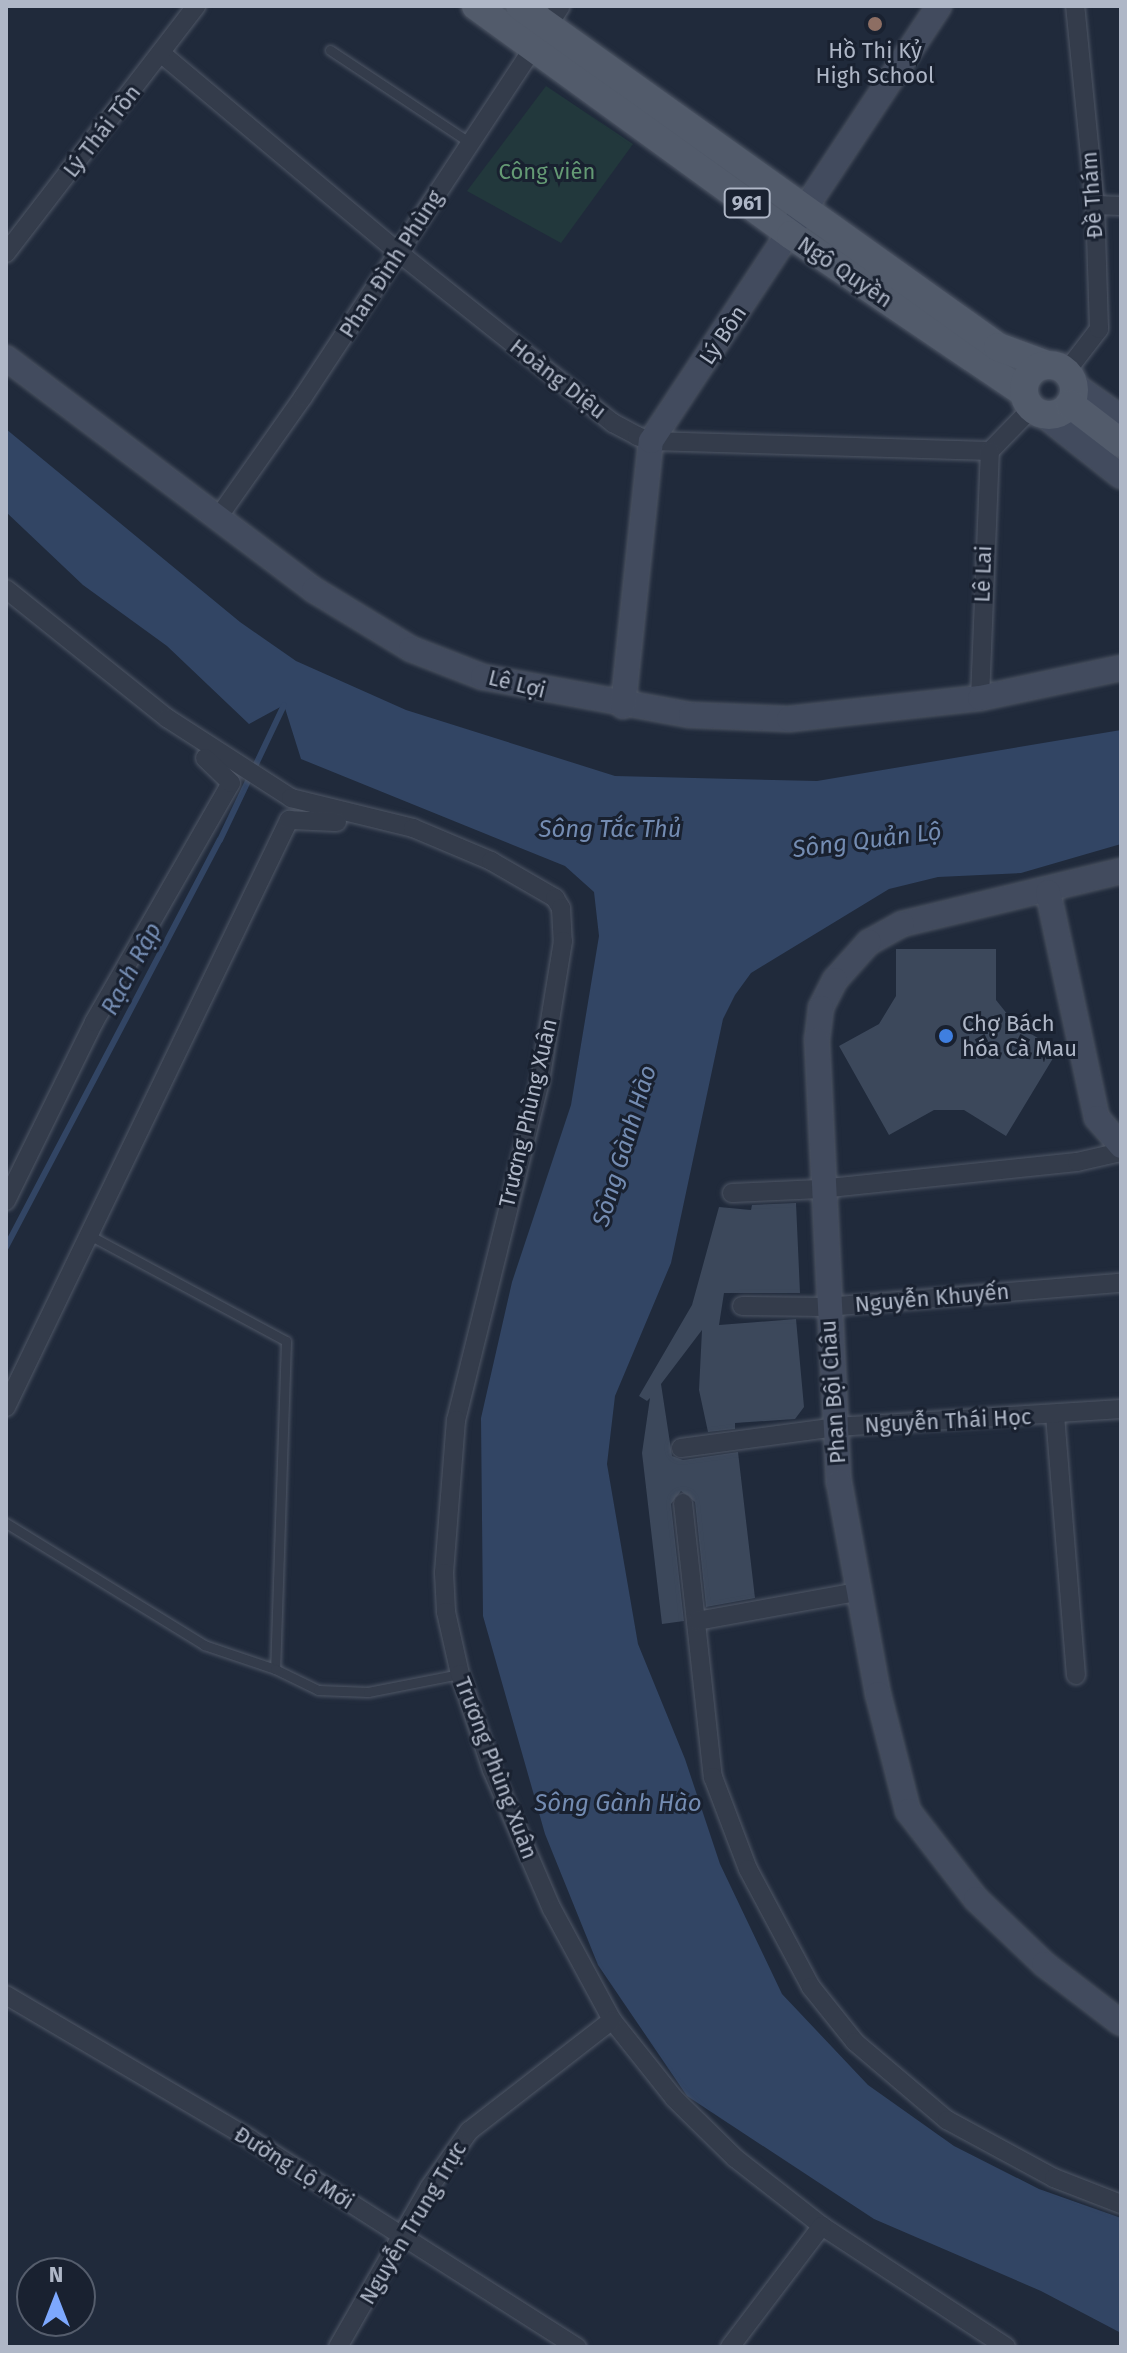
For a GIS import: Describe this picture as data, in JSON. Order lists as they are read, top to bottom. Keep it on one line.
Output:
{"streets":{"main road":["961","Ngô Quyền"],"street":["Lý Thái Tôn","Đề Thám","Phan Đình Phùng","Lý Bôn","Hoàng Diệu","Lê Lai","Lê Lợi","Trương Phùng Xuân","Nguyễn Khuyến","Phan Bội Châu","Nguyễn Thái Học","Đường Lộ Mới","Nguyễn Trung Trực"]},"crossings":[["Lý Thái Tôn","Hoàng Diệu"],["Đề Thám","Ngô Quyền"],["Phan Đình Phùng","Ngô Quyền"],["Phan Đình Phùng","Hoàng Diệu"],["Phan Đình Phùng","Lê Lợi"],["Ngô Quyền","Lý Bôn"],["Lý Bôn","Hoàng Diệu"],["Lý Bôn","Lê Lợi"],["Hoàng Diệu","Lê Lai"],["Lê Lai","Lê Lợi"],["Trương Phùng Xuân","Nguyễn Trung Trực"],["Nguyễn Khuyến","Phan Bội Châu"],["Phan Bội Châu","Nguyễn Thái Học"],["Đường Lộ Mới","Nguyễn Trung Trực"]],"water":["Sông Tắc Thủ","Sông Quản Lộ","Rạch Rập","Sông Gành Hào"],"parks":["Công viên"],"places":["Hồ Thị Kỷ High School","Chợ Bách hóa Cà Mau"],"north":"top"}
